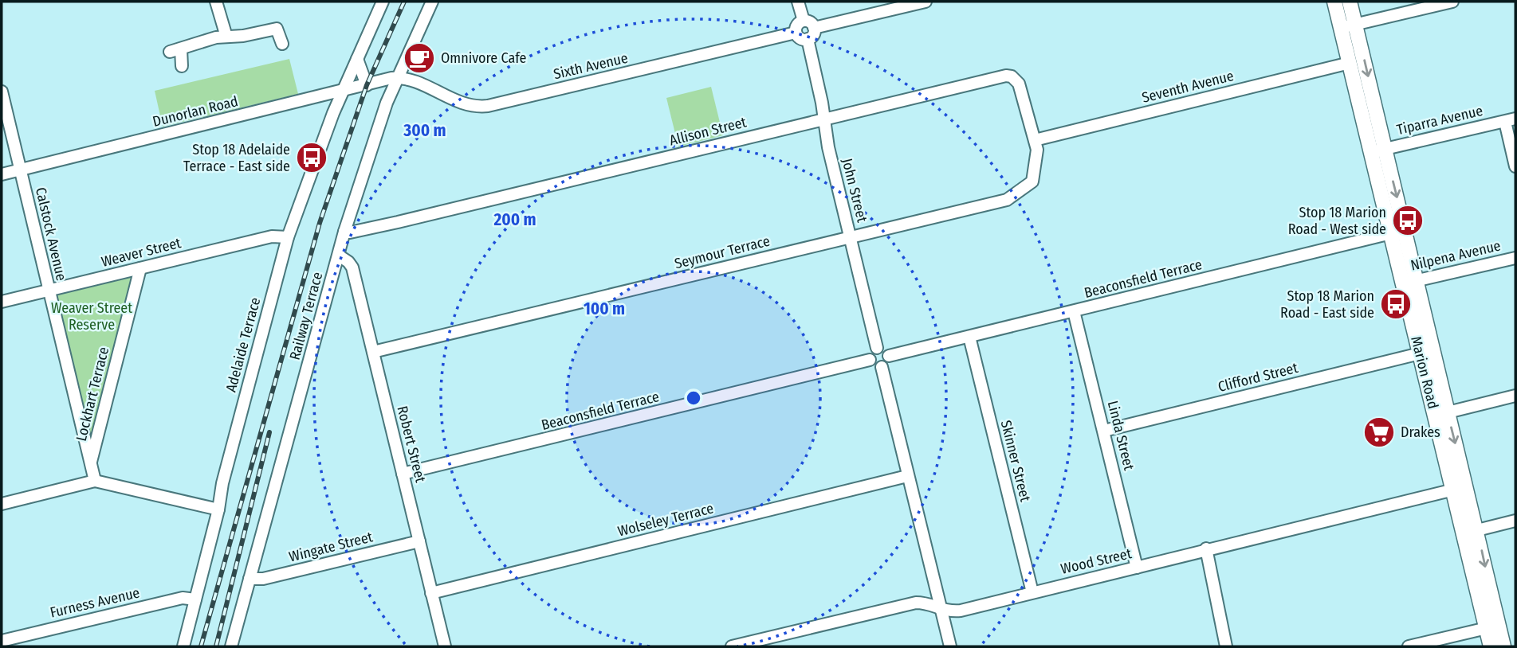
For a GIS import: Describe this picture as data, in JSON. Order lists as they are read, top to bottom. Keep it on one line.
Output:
{"streets":{"main road":["Marion Road"],"street":["Sixth Avenue","Seventh Avenue","Dunorlan Road","Tiparra Avenue","Allison Street","John Street","Calstock Avenue","Weaver Street","Seymour Terrace","Nilpena Avenue","Beaconsfield Terrace","Railway Terrace","Adelaide Terrace","Clifford Street","Lockhart Terrace","Linda Street","Robert Street","Skinner Street","Wolseley Terrace","Wingate Street","Wood Street","Furness Avenue"]},"crossings":[["Sixth Avenue","Dunorlan Road"],["Sixth Avenue","John Street"],["Sixth Avenue","Railway Terrace"],["Seventh Avenue","Allison Street"],["Seventh Avenue","Seymour Terrace"],["Seventh Avenue","Marion Road"],["Dunorlan Road","Calstock Avenue"],["Dunorlan Road","Railway Terrace"],["Dunorlan Road","Adelaide Terrace"],["Tiparra Avenue","Marion Road"],["Allison Street","John Street"],["Allison Street","Seymour Terrace"],["Allison Street","Railway Terrace"],["John Street","Seymour Terrace"],["John Street","Beaconsfield Terrace"],["Calstock Avenue","Weaver Street"],["Calstock Avenue","Lockhart Terrace"],["Weaver Street","Adelaide Terrace"],["Weaver Street","Lockhart Terrace"],["Seymour Terrace","Robert Street"],["Nilpena Avenue","Marion Road"],["Beaconsfield Terrace","Marion Road"],["Beaconsfield Terrace","Linda Street"],["Beaconsfield Terrace","Robert Street"],["Beaconsfield Terrace","Skinner Street"],["Railway Terrace","Robert Street"],["Railway Terrace","Wingate Street"],["Adelaide Terrace","Furness Avenue"],["Marion Road","Clifford Street"],["Marion Road","Wood Street"],["Clifford Street","Linda Street"],["Linda Street","Wood Street"],["Robert Street","Wolseley Terrace"],["Robert Street","Wingate Street"],["Skinner Street","Wood Street"]],"parks":["Weaver Street Reserve"],"places":{"cafe":["Omnivore Cafe"],"bus stop":["Stop 18 Adelaide Terrace - East side","Stop 18 Marion Road - West side","Stop 18 Marion Road - East side"],"supermarket":["Drakes"]},"rings":["300 m","200 m","100 m"]}
